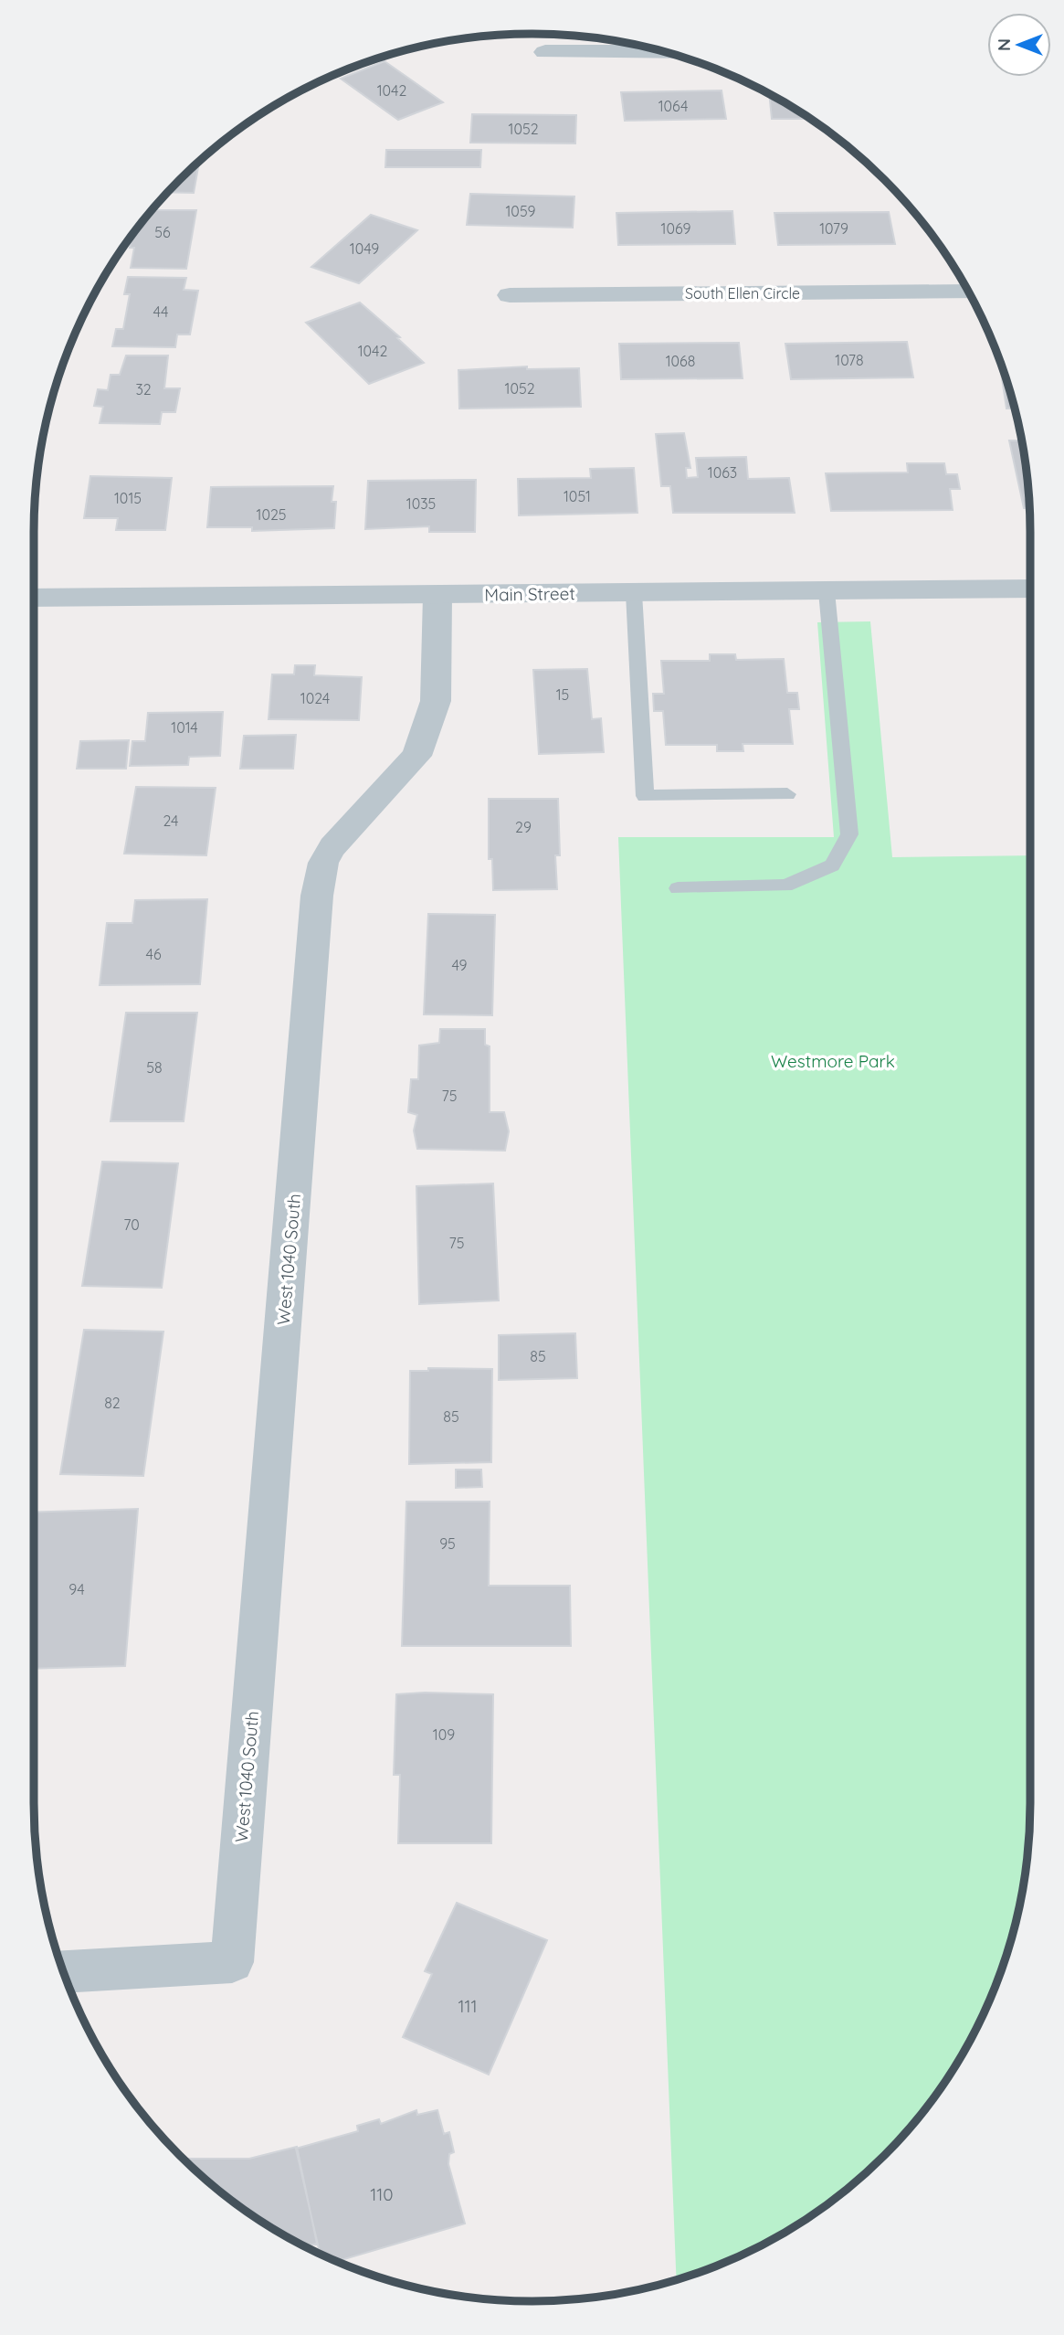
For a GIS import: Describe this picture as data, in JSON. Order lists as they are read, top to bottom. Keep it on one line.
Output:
{"streets":{"street":["South Ellen Circle","Main Street","West 1040 South"]},"crossings":[["Main Street","West 1040 South"]],"parks":["Westmore Park"],"house_numbers":["1042","1064","1052","1059","1069","1079","56","1049","44","1042","1078","1068","1052","32","1063","1051","1015","1035","1025","15","1024","1014","24","29","46","49","58","75","70","75","85","82","85","95","94","109","111","110"],"north":"left"}
